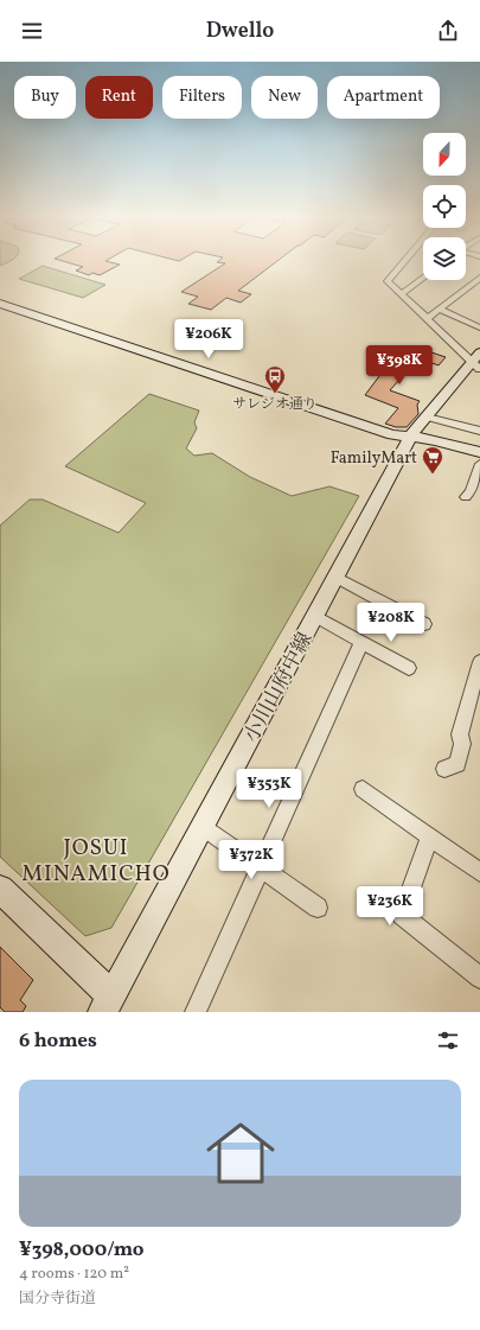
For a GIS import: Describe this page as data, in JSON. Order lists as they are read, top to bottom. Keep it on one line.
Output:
{"streets":{"street":["小川山府中線"]},"districts":["JOSUI MINAMICHO"],"places":{"bus stop":["サレジオ通り"],"supermarket":["FamilyMart"]},"north":"bottom","page":{"header":"Dwello","chip":["Buy","Rent","Filters","New","Apartment"],"price":["¥206K","¥398K","¥208K","¥353K","¥372K","¥236K"],"heading":"6 homes","list":[{"name":"¥398,000/mo","note":"4 rooms · 120 m² · 国分寺街道"}]}}
